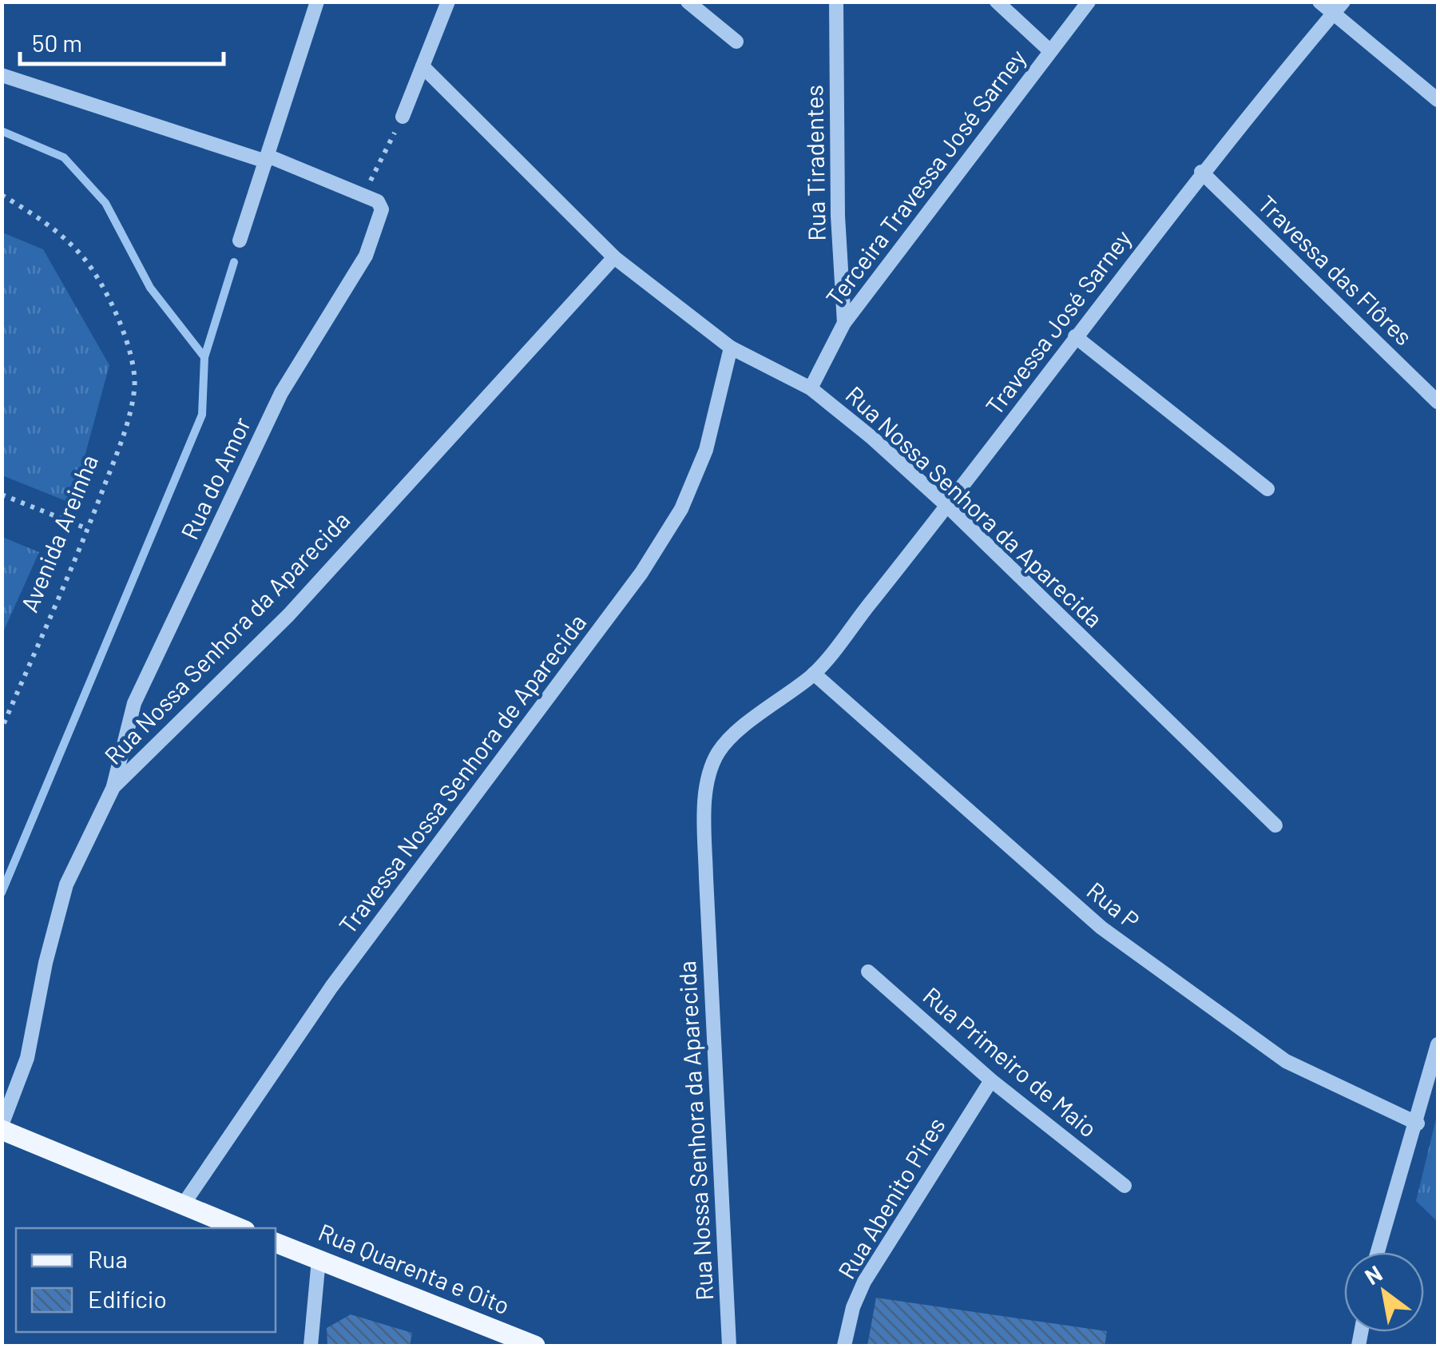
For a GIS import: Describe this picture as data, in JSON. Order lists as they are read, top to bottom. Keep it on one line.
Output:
{"streets":{"main road":["Rua Quarenta e Oito"],"street":["Rua Tiradentes","Terceira Travessa José Sarney","Travessa das Flôres","Travessa José Sarney","Rua do Amor","Rua Nossa Senhora da Aparecida","Travessa Nossa Senhora de Aparecida","Rua P","Rua Primeiro de Maio","Rua Abenito Pires"],"path":["Avenida Areinha"]},"crossings":[["Rua Tiradentes","Terceira Travessa José Sarney"],["Terceira Travessa José Sarney","Rua Nossa Senhora da Aparecida"],["Travessa das Flôres","Travessa José Sarney"],["Travessa José Sarney","Rua Nossa Senhora da Aparecida"],["Travessa José Sarney","Rua P"],["Rua do Amor","Rua Nossa Senhora da Aparecida"],["Rua Nossa Senhora da Aparecida","Travessa Nossa Senhora de Aparecida"],["Rua Nossa Senhora da Aparecida","Rua P"],["Rua Primeiro de Maio","Rua Abenito Pires"]],"legend":["Rua","Edifício"],"scale_bar":"50 m","north":"top left"}
